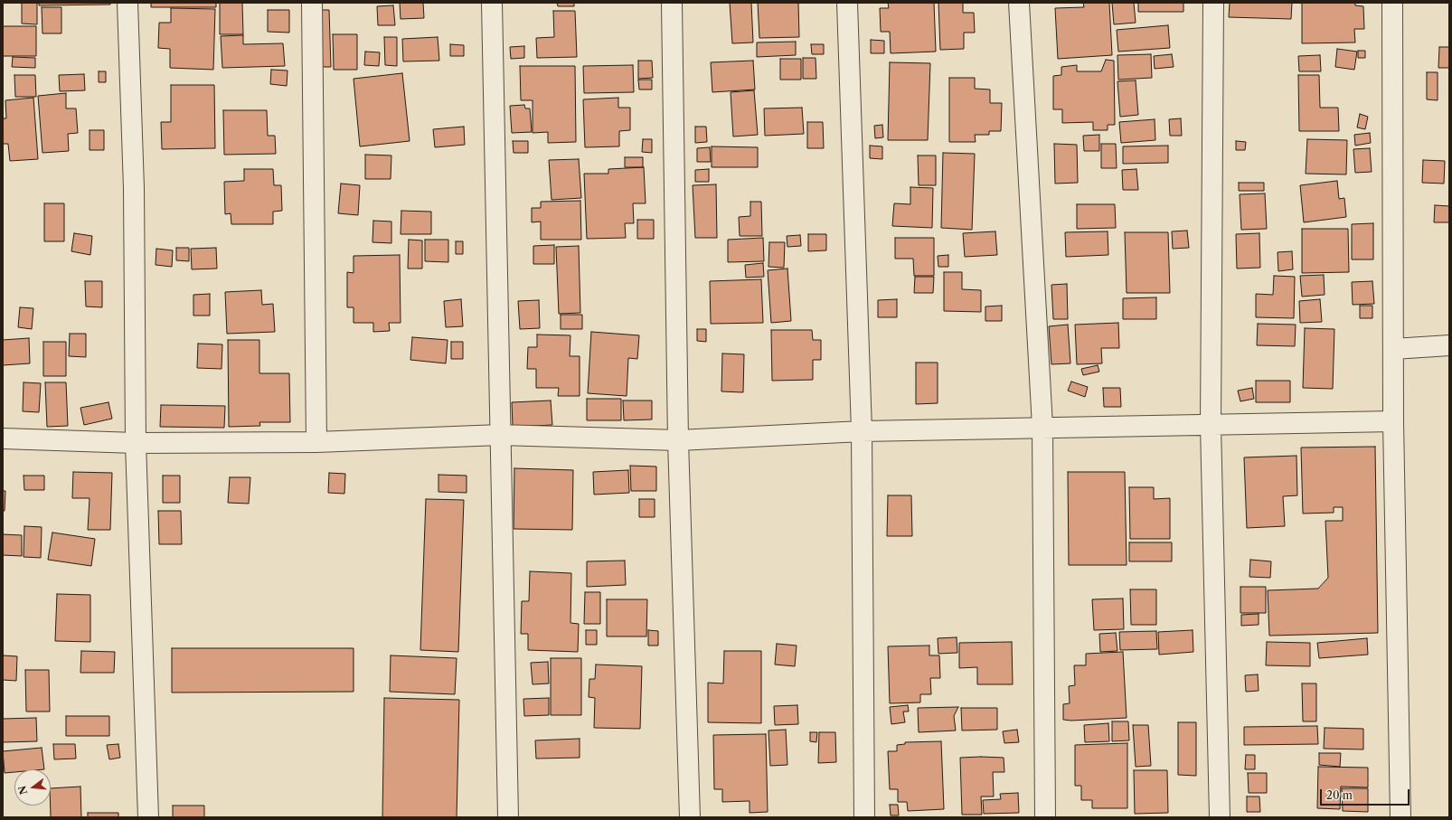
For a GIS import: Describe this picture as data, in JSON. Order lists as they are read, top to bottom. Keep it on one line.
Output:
{"scale_bar":"20 m","north":"left"}
